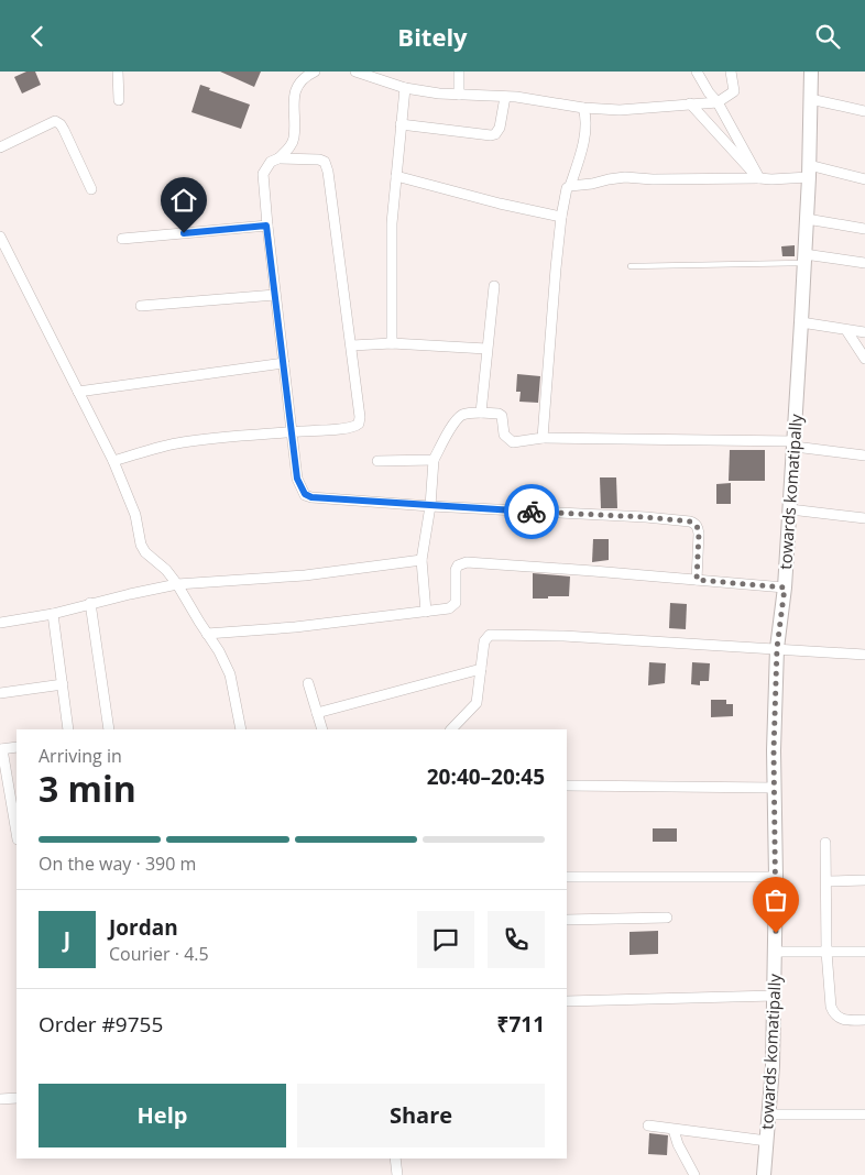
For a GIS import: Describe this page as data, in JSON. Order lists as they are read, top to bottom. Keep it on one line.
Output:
{"streets":{"street":["towards komatipally"]},"page":{"header":"Bitely","heading":["3 min","Arriving in","20:40–20:45"],"panel":["Jordan","Courier · 4.5","Order #9755","₹711"],"bar":"On the way · 390 m","round":"J","buttons":["Help","Share"]}}
